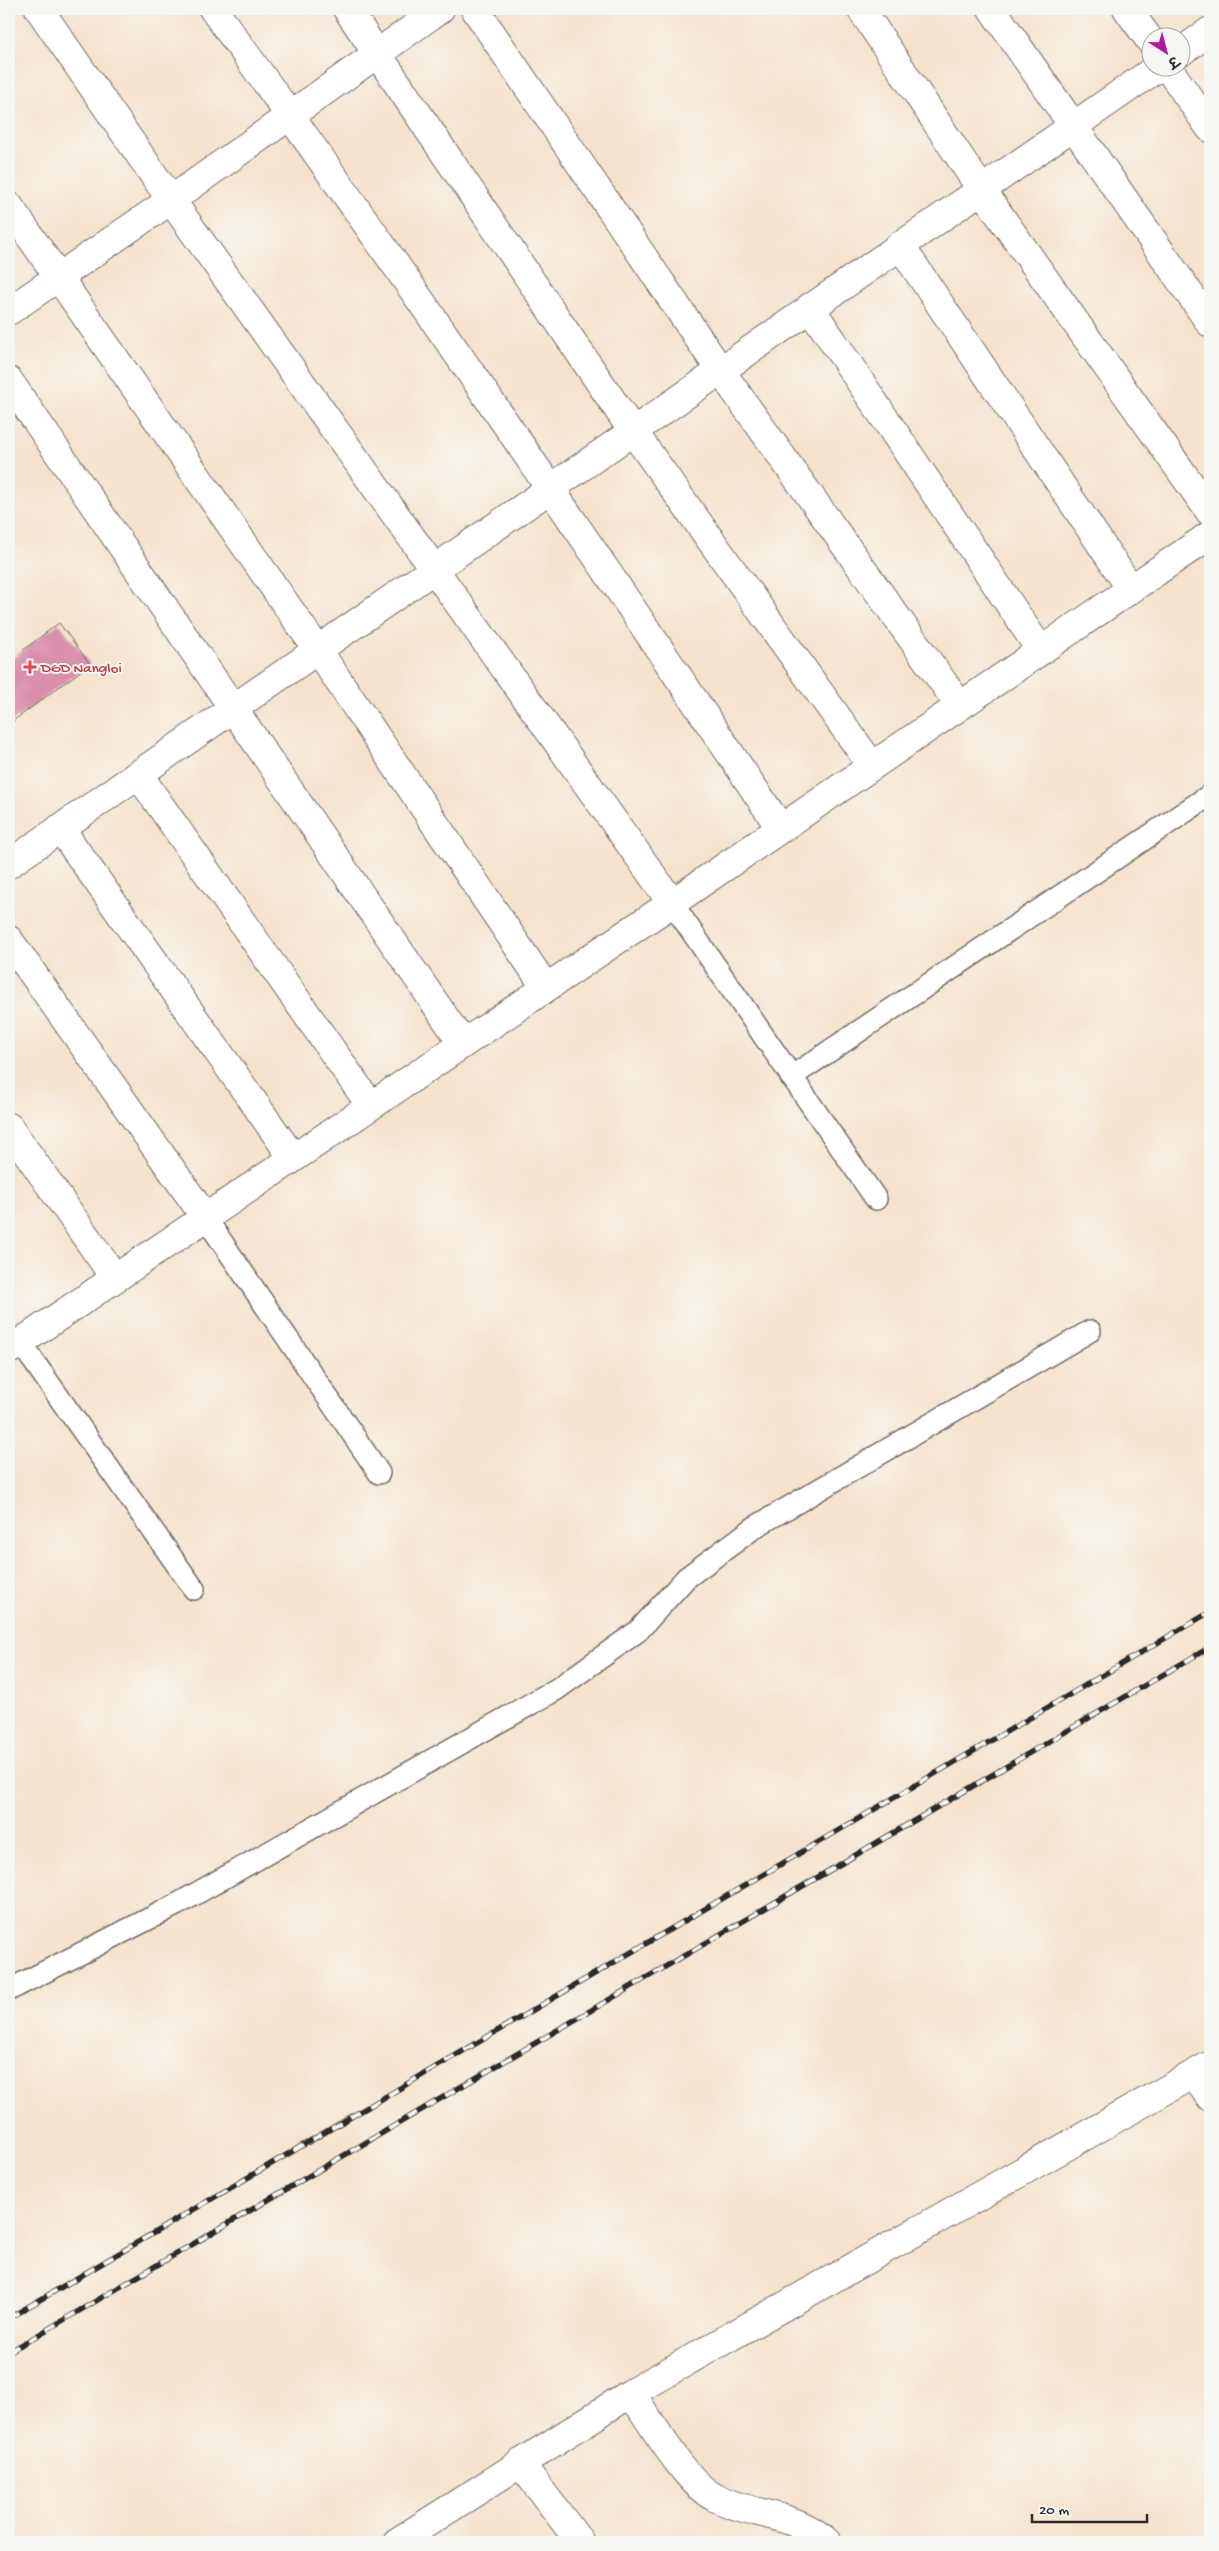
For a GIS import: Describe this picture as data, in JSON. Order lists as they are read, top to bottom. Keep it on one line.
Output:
{"places":{"health":["DGD Nangloi"]},"scale_bar":"20 m","north":"bottom right"}
